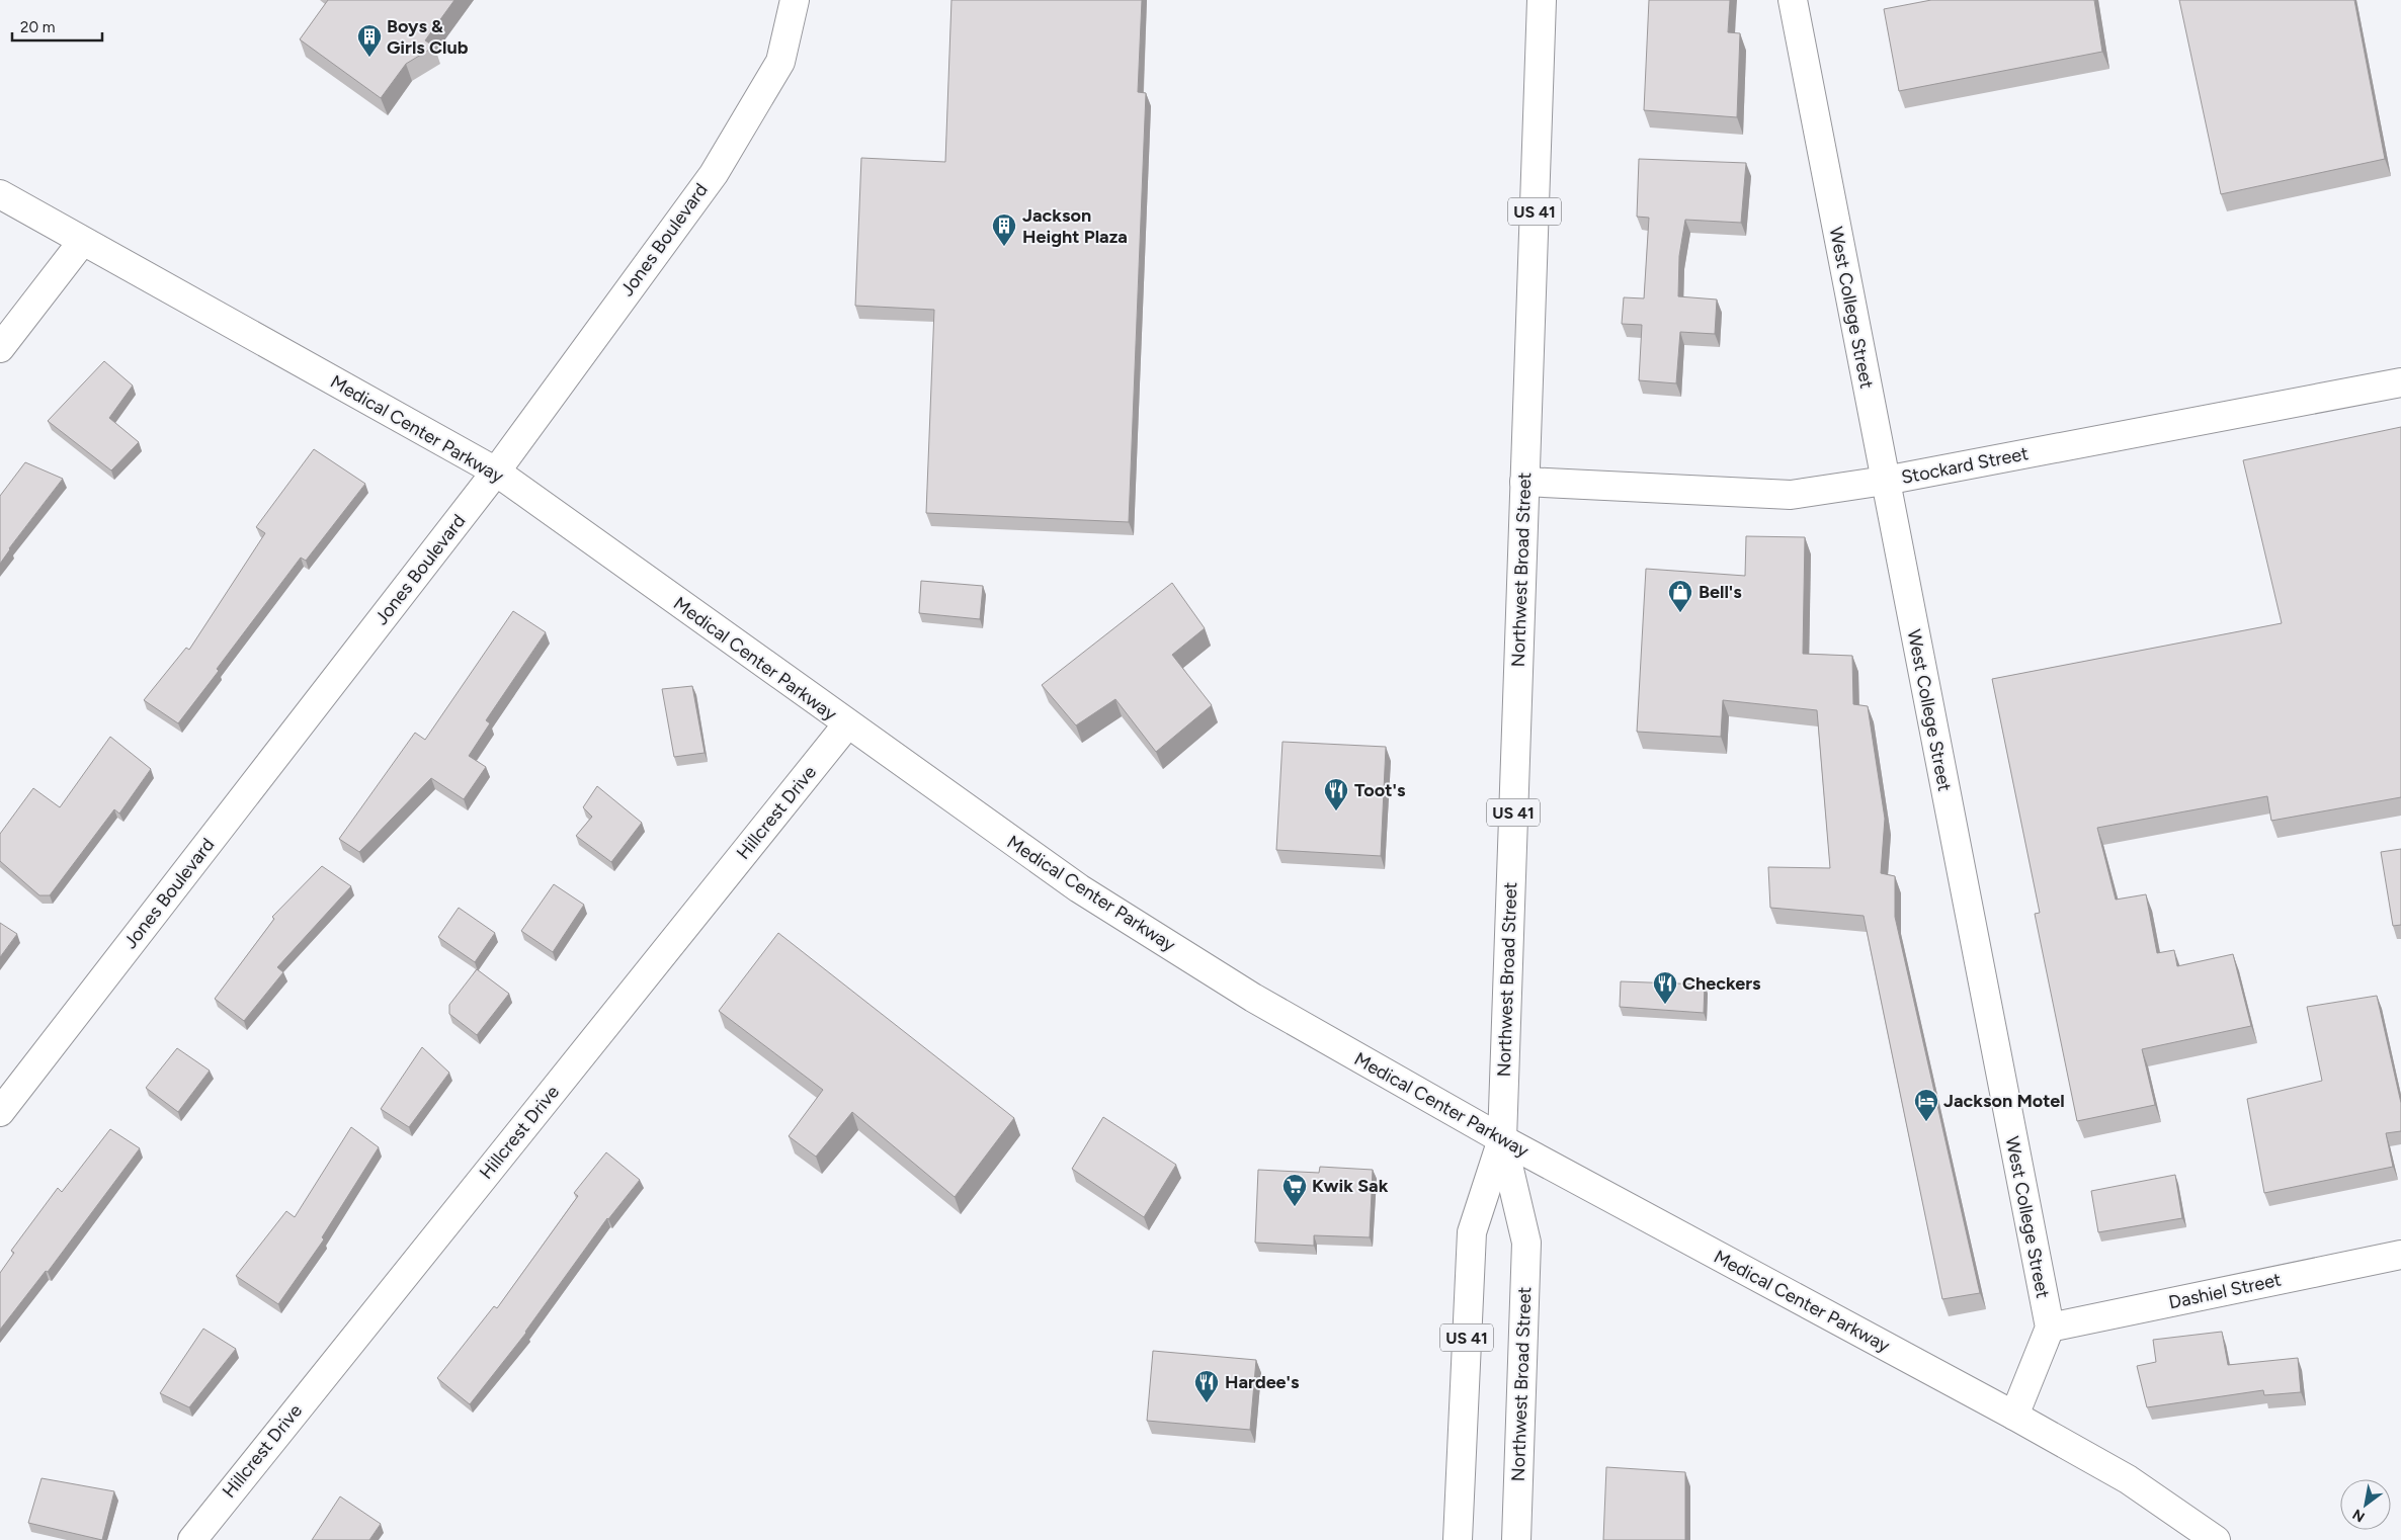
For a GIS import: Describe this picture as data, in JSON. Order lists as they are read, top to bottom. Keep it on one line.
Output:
{"streets":{"street":["US 41","Jones Boulevard","West College Street","Medical Center Parkway","Stockard Street","Northwest Broad Street","Hillcrest Drive","Dashiel Street"]},"crossings":[["Jones Boulevard","Medical Center Parkway"],["West College Street","Stockard Street"],["West College Street","Dashiel Street"],["Medical Center Parkway","Northwest Broad Street"],["Medical Center Parkway","Hillcrest Drive"],["Stockard Street","Northwest Broad Street"]],"places":{"building":["Boys & Girls Club","Jackson Height Plaza"],"shop":["Bell's"],"restaurant":["Toot's","Checkers","Hardee's"],"hotel":["Jackson Motel"],"supermarket":["Kwik Sak"]},"scale_bar":"20 m","north":"bottom left"}
